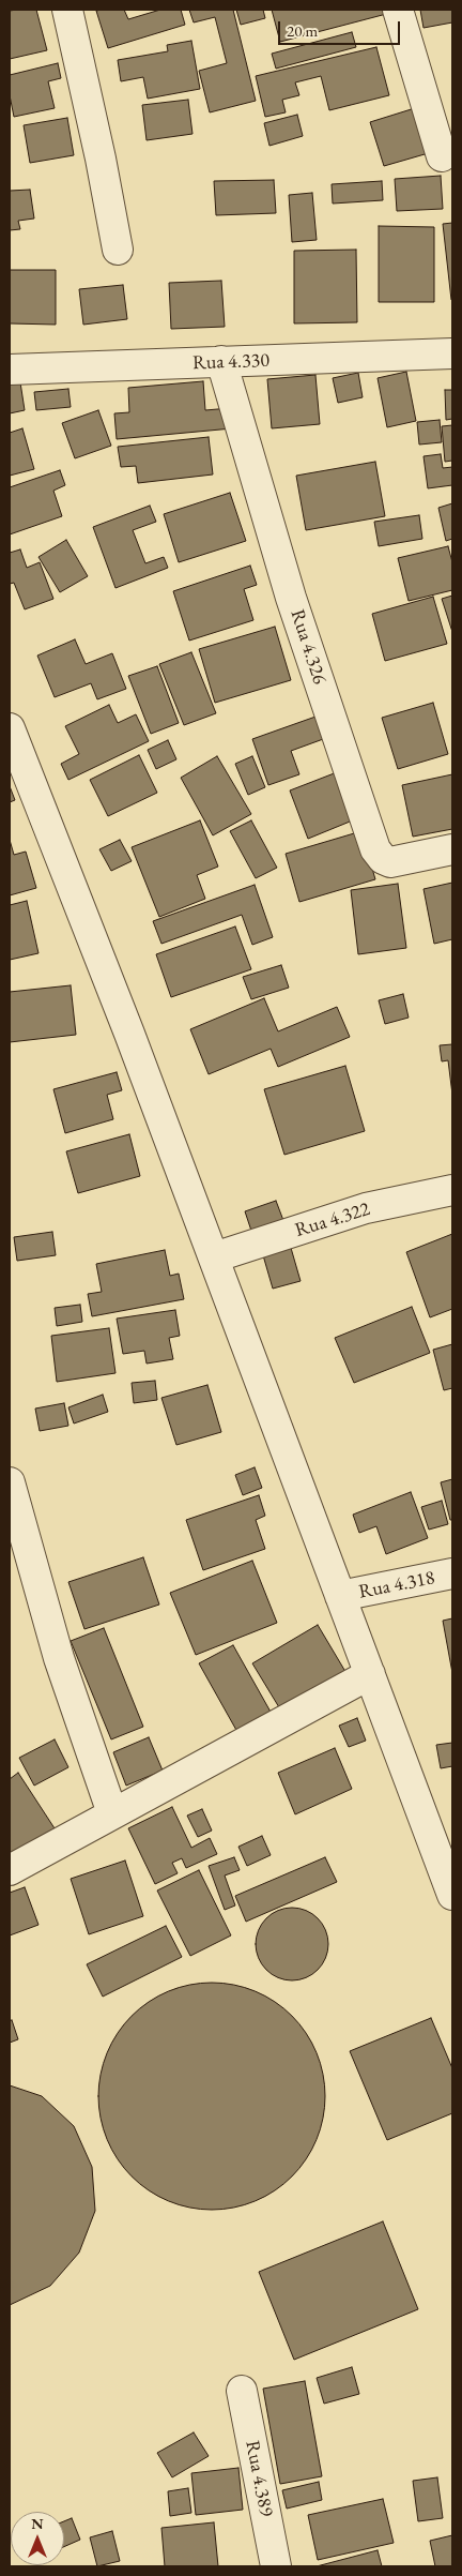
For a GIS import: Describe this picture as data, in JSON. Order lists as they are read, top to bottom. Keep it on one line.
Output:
{"streets":{"street":["Rua 4.330","Rua 4.326","Rua 4.322","Rua 4.318","Rua 4.389"]},"crossings":[["Rua 4.330","Rua 4.326"]],"scale_bar":"20 m","north":"top"}
